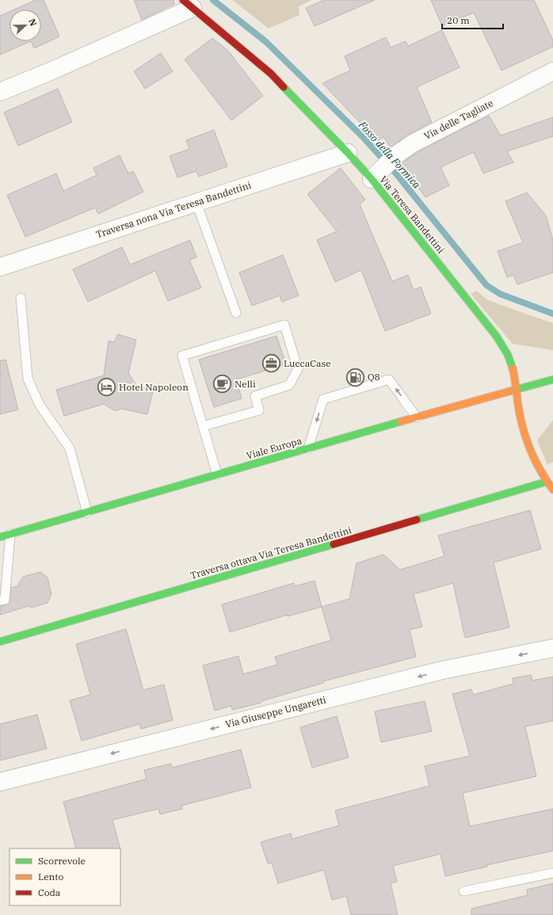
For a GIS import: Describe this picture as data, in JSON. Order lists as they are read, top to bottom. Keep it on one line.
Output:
{"streets":{"street":["Via delle Tagliate","Traversa nona Via Teresa Bandettini","Via Teresa Bandettini","Viale Europa","Traversa ottava Via Teresa Bandettini","Via Giuseppe Ungaretti"]},"crossings":[["Via delle Tagliate","Via Teresa Bandettini"],["Traversa nona Via Teresa Bandettini","Via Teresa Bandettini"],["Via Teresa Bandettini","Viale Europa"],["Via Teresa Bandettini","Traversa ottava Via Teresa Bandettini"]],"one_way":["Via Giuseppe Ungaretti"],"water":["Fosso della Formica"],"places":{"office":["LuccaCase"],"fuel station":["Q8"],"cafe":["Nelli"],"hotel":["Hotel Napoleon"]},"legend":["Scorrevole","Lento","Coda"],"scale_bar":"20 m","north":"right"}
